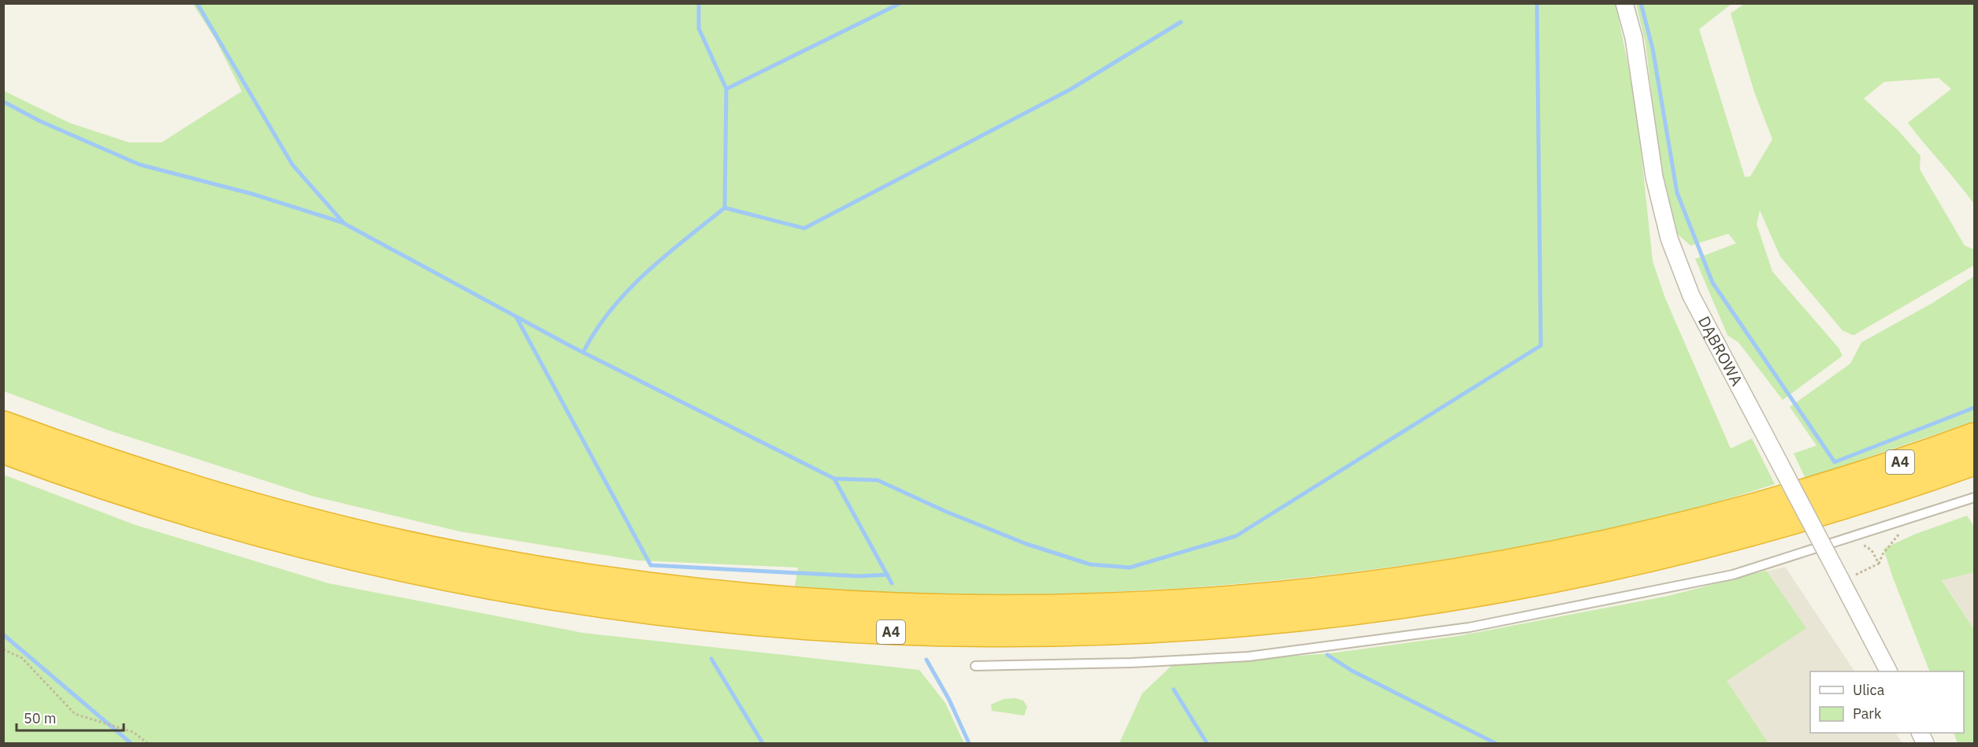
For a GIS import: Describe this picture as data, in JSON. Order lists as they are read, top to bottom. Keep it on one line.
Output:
{"streets":{"highway":["A4"],"street":["DĄBROWA"]},"legend":["Ulica","Park"],"scale_bar":"50 m"}
